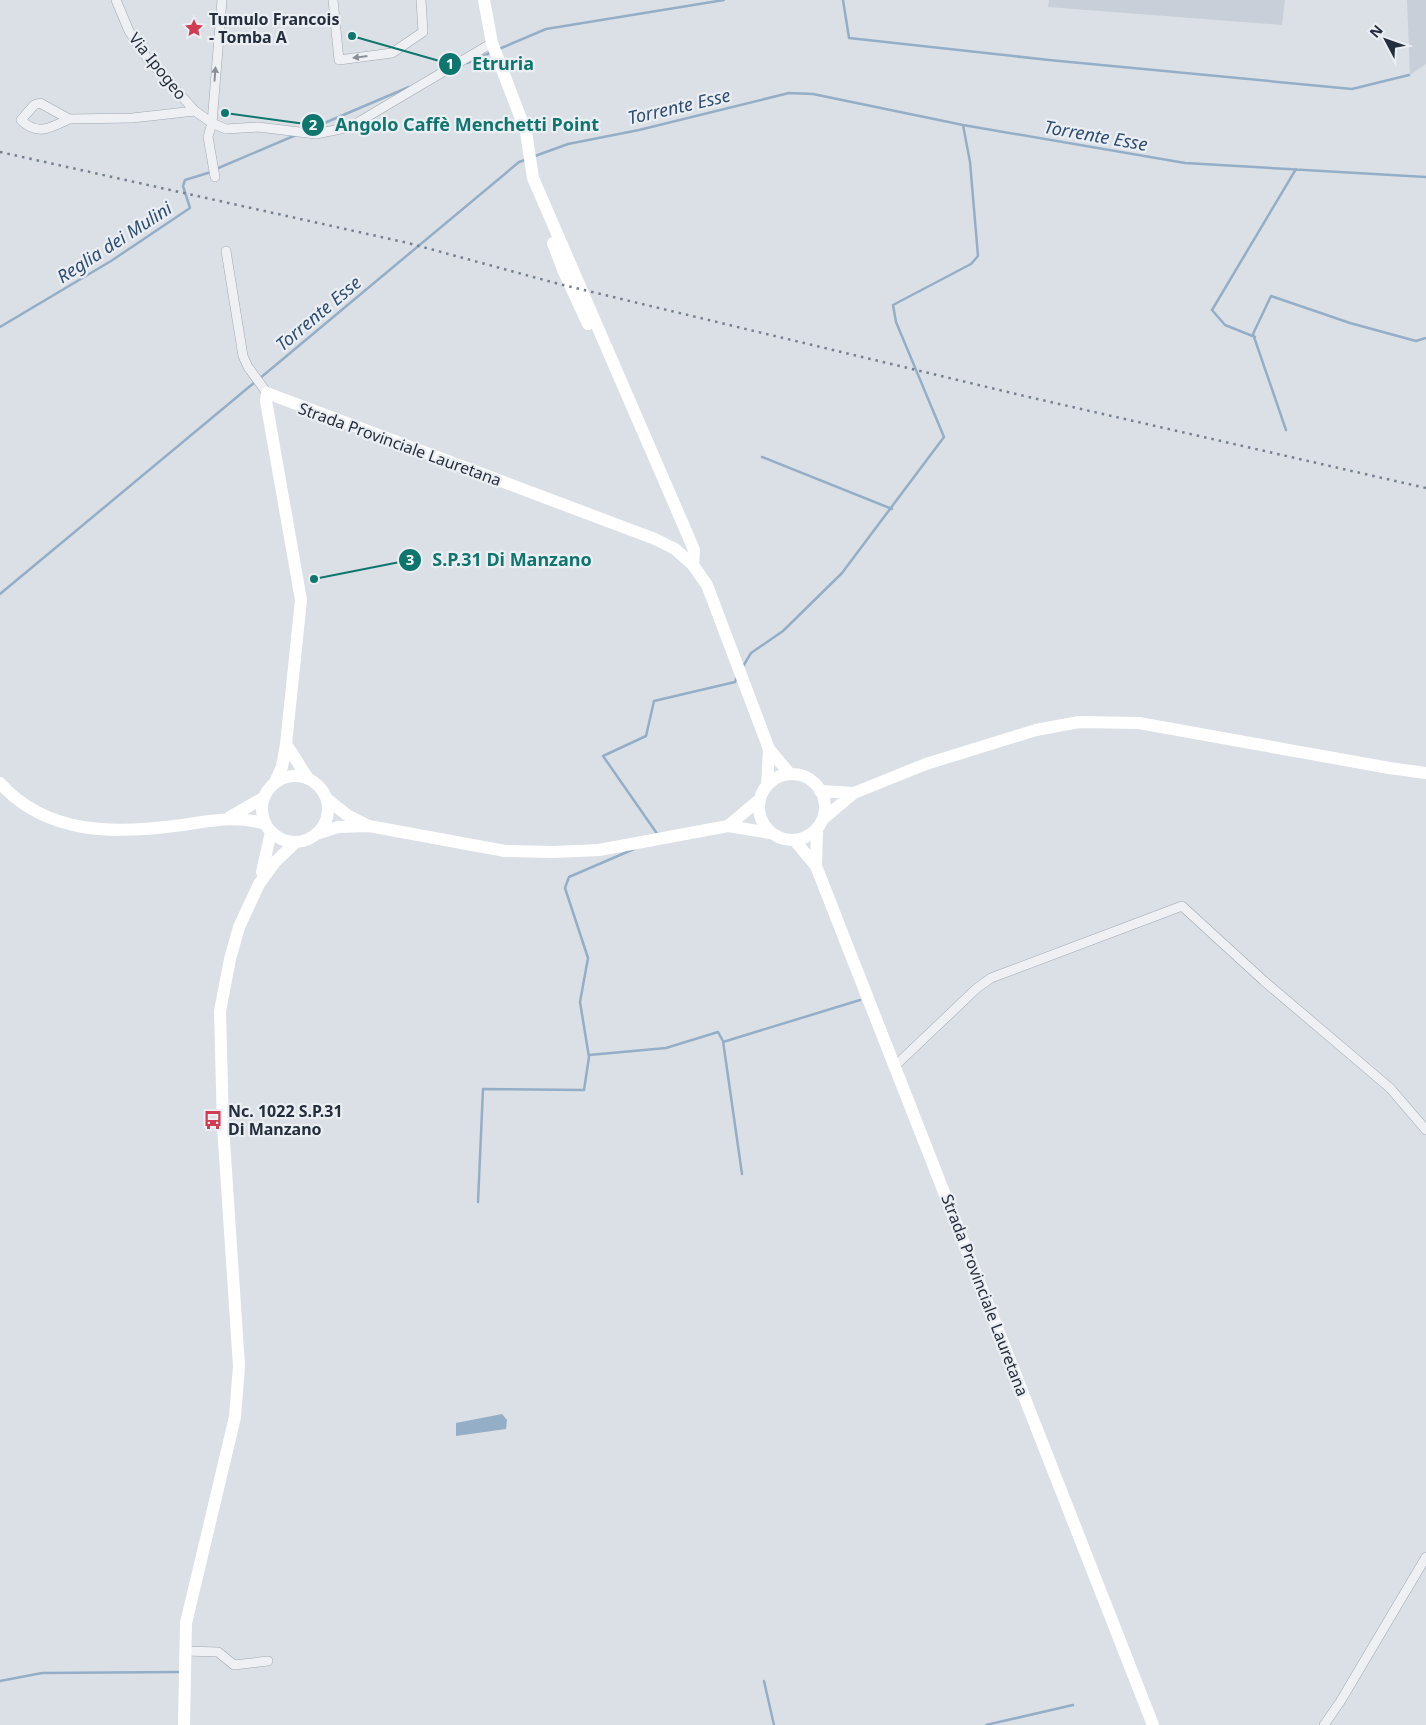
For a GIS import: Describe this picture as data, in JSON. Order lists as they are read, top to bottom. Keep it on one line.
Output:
{"streets":{"main road":["Strada Provinciale Lauretana"],"street":["Via Ipogeo"]},"water":["Torrente Esse","Reglia dei Mulini"],"places":{"place":["Tumulo Francois - Tomba A"],"other":["Etruria","Angolo Caffè Menchetti Point","S.P.31 Di Manzano"],"bus stop":["Nc. 1022 S.P.31 Di Manzano"]},"north":"top left"}
